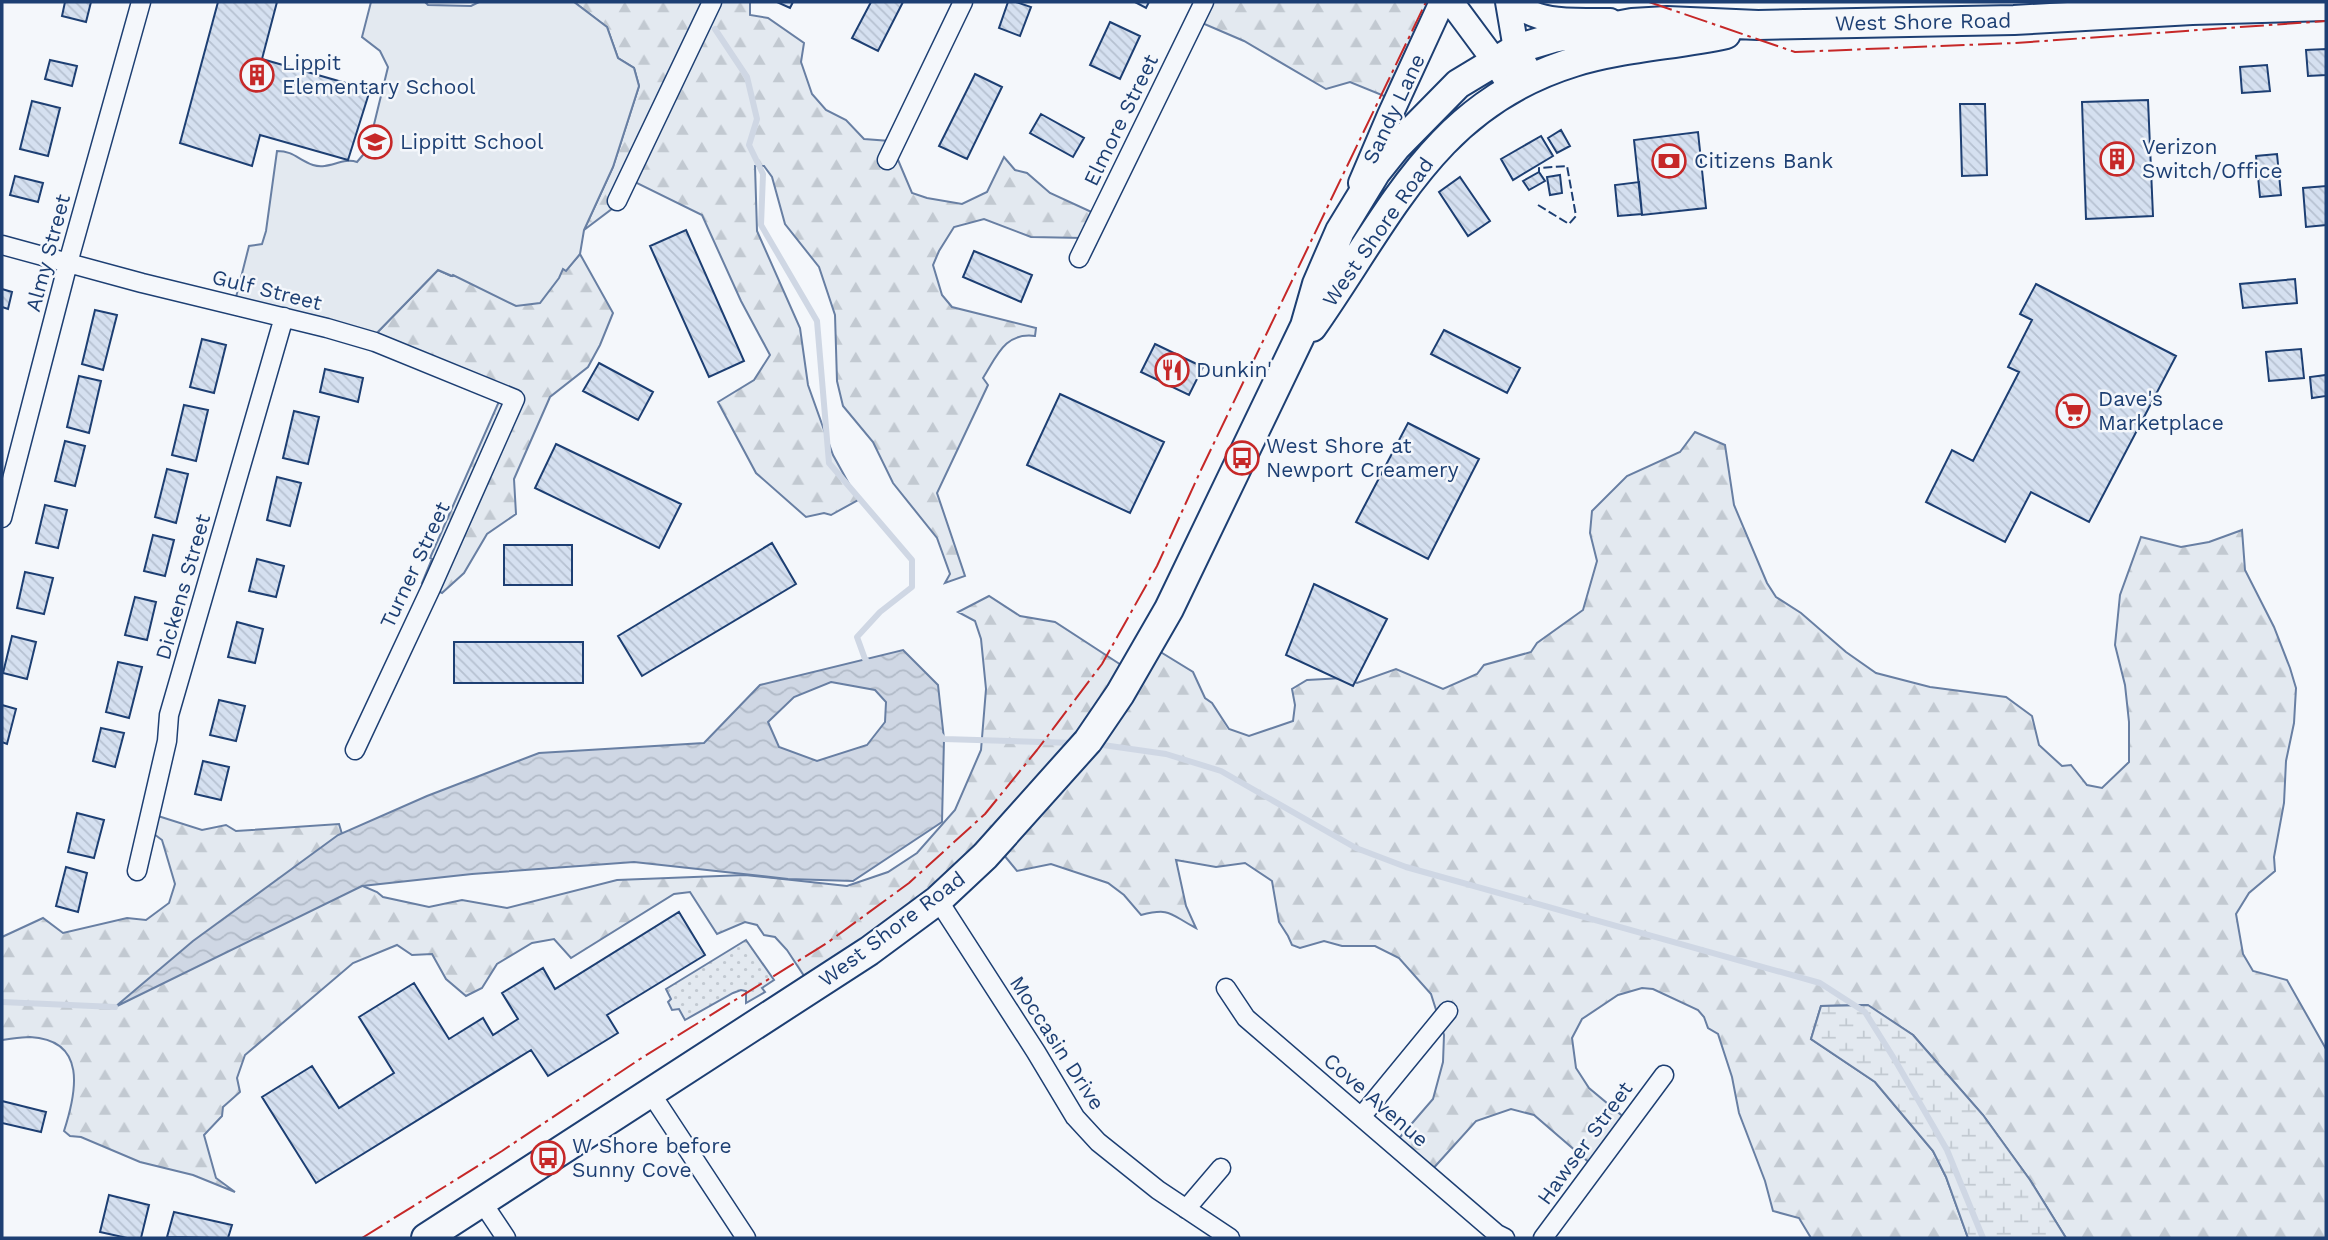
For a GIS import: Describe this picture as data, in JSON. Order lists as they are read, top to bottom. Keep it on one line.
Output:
{"streets":{"main road":["West Shore Road","Sandy Lane"],"street":["Elmore Street","Almy Street","Gulf Street","Turner Street","Dickens Street","Moccasin Drive","Cove Avenue","Hawser Street"]},"crossings":[["West Shore Road","Sandy Lane"],["West Shore Road","Moccasin Drive"],["Almy Street","Gulf Street"],["Gulf Street","Turner Street"],["Gulf Street","Dickens Street"]],"places":{"building":["Lippit Elementary School","Verizon Switch/Office"],"school or university":["Lippitt School"],"bank":["Citizens Bank"],"restaurant":["Dunkin'"],"supermarket":["Dave's Marketplace"],"bus stop":["West Shore at Newport Creamery","W Shore before Sunny Cove"]}}
